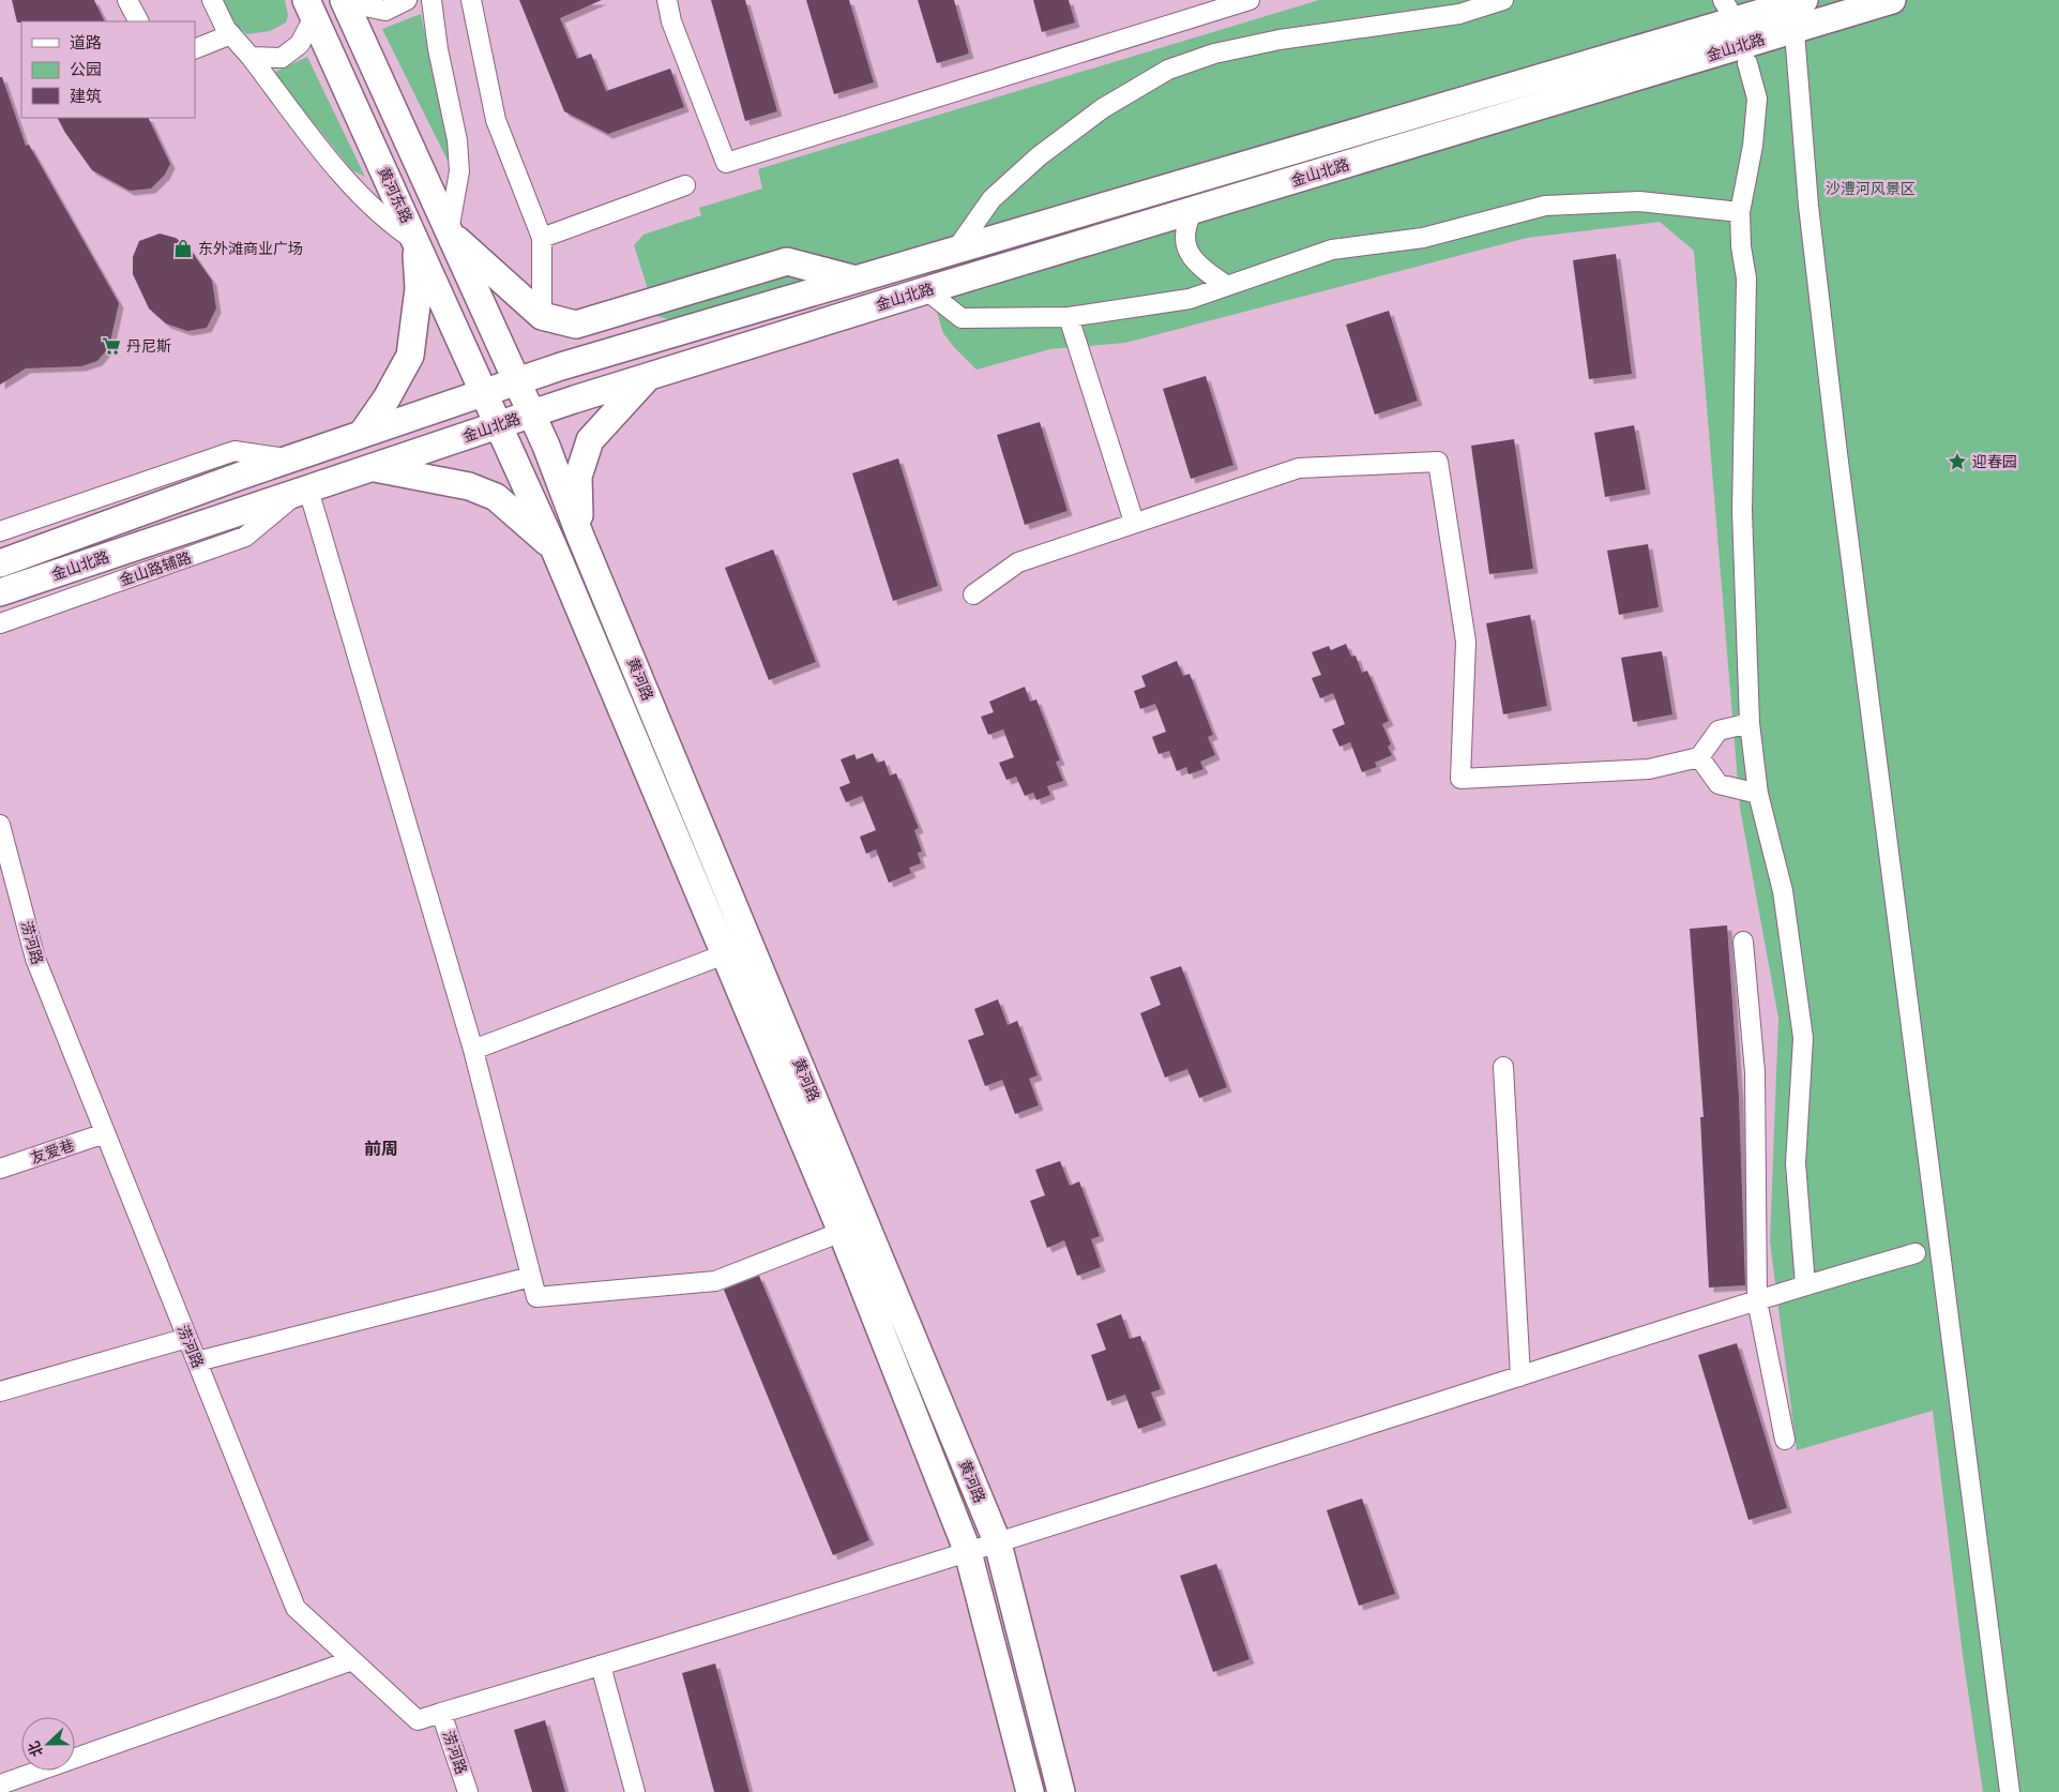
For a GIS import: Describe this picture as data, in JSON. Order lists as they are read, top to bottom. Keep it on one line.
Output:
{"streets":{"main road":["金山北路","黄河东路","黄河路"],"street":["金山路辅路","涝河路","友爱巷"]},"crossings":[["金山北路","黄河东路"],["金山北路","金山路辅路"],["金山北路","黄河路"],["黄河东路","黄河路"],["涝河路","友爱巷"]],"districts":["前周"],"parks":["沙澧河风景区"],"places":{"shop":["东外滩商业广场"],"supermarket":["丹尼斯"],"place":["迎春园"]},"legend":["道路","公园","建筑"],"north":"left"}
